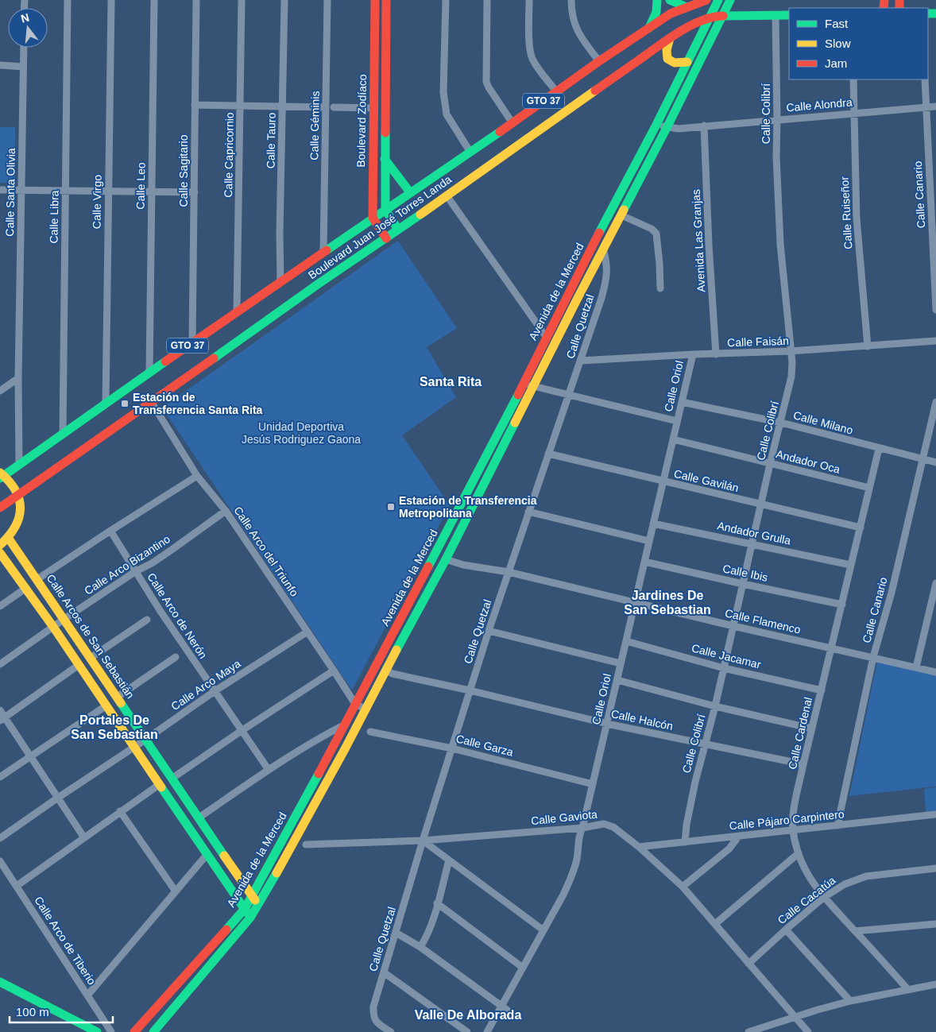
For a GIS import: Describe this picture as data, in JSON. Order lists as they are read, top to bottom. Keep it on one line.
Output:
{"streets":{"street":["GTO 37","Calle Alondra","Calle Colibrí","Boulevard Zodíaco","Calle Géminis","Calle Tauro","Calle Capricornio","Calle Sagitario","Calle Leo","Calle Santa Olivia","Calle Canario","Calle Virgo","Calle Ruiseñor","Calle Libra","Boulevard Juan José Torres Landa","Avenida Las Granjas","Avenida de la Merced","Calle Quetzal","Calle Faisán","Calle Oriol","Calle Milano","Andador Oca","Calle Gavilán","Andador Grulla","Calle Arco del Triunfo","Calle Arco Bizantino","Calle Ibis","Calle Arco de Nerón","Calle Flamenco","Calle Arcos de San Sebastián","Calle Jacamar","Calle Arco Maya","Calle Halcón","Calle Cardenal","Calle Garza","Calle Gaviota","Calle Pájaro Carpintero","Calle Cacatúa","Calle Arco de Tiberio"]},"crossings":[["Calle Alondra","Calle Colibrí"],["Calle Alondra","Calle Canario"],["Calle Alondra","Calle Ruiseñor"],["Calle Alondra","Avenida Las Granjas"],["Calle Alondra","Avenida de la Merced"],["Calle Colibrí","Boulevard Juan José Torres Landa"],["Calle Colibrí","Calle Faisán"],["Calle Colibrí","Calle Milano"],["Calle Colibrí","Andador Oca"],["Calle Colibrí","Calle Gavilán"],["Calle Colibrí","Andador Grulla"],["Calle Colibrí","Calle Ibis"],["Calle Colibrí","Calle Flamenco"],["Calle Colibrí","Calle Jacamar"],["Calle Colibrí","Calle Halcón"],["Calle Colibrí","Calle Pájaro Carpintero"],["Boulevard Zodíaco","Boulevard Juan José Torres Landa"],["Calle Géminis","Boulevard Juan José Torres Landa"],["Calle Tauro","Boulevard Juan José Torres Landa"],["Calle Capricornio","Boulevard Juan José Torres Landa"],["Calle Sagitario","Boulevard Juan José Torres Landa"],["Calle Leo","Boulevard Juan José Torres Landa"],["Calle Santa Olivia","Boulevard Juan José Torres Landa"],["Calle Canario","Calle Milano"],["Calle Canario","Calle Flamenco"],["Calle Canario","Calle Pájaro Carpintero"],["Calle Virgo","Boulevard Juan José Torres Landa"],["Calle Ruiseñor","Calle Faisán"],["Calle Libra","Boulevard Juan José Torres Landa"],["Boulevard Juan José Torres Landa","Avenida de la Merced"],["Boulevard Juan José Torres Landa","Calle Arco del Triunfo"],["Avenida Las Granjas","Calle Faisán"],["Avenida de la Merced","Calle Quetzal"],["Avenida de la Merced","Calle Arco del Triunfo"],["Avenida de la Merced","Calle Flamenco"],["Avenida de la Merced","Calle Arcos de San Sebastián"],["Avenida de la Merced","Calle Halcón"],["Calle Quetzal","Calle Faisán"],["Calle Quetzal","Calle Gavilán"],["Calle Quetzal","Calle Flamenco"],["Calle Quetzal","Calle Halcón"],["Calle Quetzal","Calle Garza"],["Calle Quetzal","Calle Gaviota"],["Calle Faisán","Calle Oriol"],["Calle Oriol","Calle Milano"],["Calle Oriol","Andador Oca"],["Calle Oriol","Calle Gavilán"],["Calle Oriol","Andador Grulla"],["Calle Oriol","Calle Ibis"],["Calle Oriol","Calle Flamenco"],["Calle Oriol","Calle Jacamar"],["Calle Oriol","Calle Halcón"],["Calle Oriol","Calle Garza"],["Calle Oriol","Calle Gaviota"],["Calle Milano","Calle Cardenal"],["Andador Oca","Calle Cardenal"],["Calle Gavilán","Calle Cardenal"],["Andador Grulla","Calle Cardenal"],["Calle Arco del Triunfo","Calle Arco Bizantino"],["Calle Arco del Triunfo","Calle Arco Maya"],["Calle Arco Bizantino","Calle Arco de Nerón"],["Calle Arco Bizantino","Calle Arcos de San Sebastián"],["Calle Ibis","Calle Cardenal"],["Calle Arco de Nerón","Calle Arco Maya"],["Calle Flamenco","Calle Cardenal"],["Calle Arcos de San Sebastián","Calle Arco Maya"],["Calle Jacamar","Calle Cardenal"],["Calle Halcón","Calle Cardenal"],["Calle Cardenal","Calle Pájaro Carpintero"],["Calle Cardenal","Calle Cacatúa"],["Calle Gaviota","Calle Pájaro Carpintero"],["Calle Gaviota","Calle Cacatúa"]],"districts":["Santa Rita","Jardines De San Sebastian","Portales De San Sebastian","Valle De Alborada"],"parks":["Unidad Deportiva Jesús Rodriguez Gaona"],"places":{"transit":["Estación de Transferencia Santa Rita","Estación de Transferencia Metropolitana"]},"legend":["Fast","Slow","Jam"],"scale_bar":"100 m","north":"top"}
